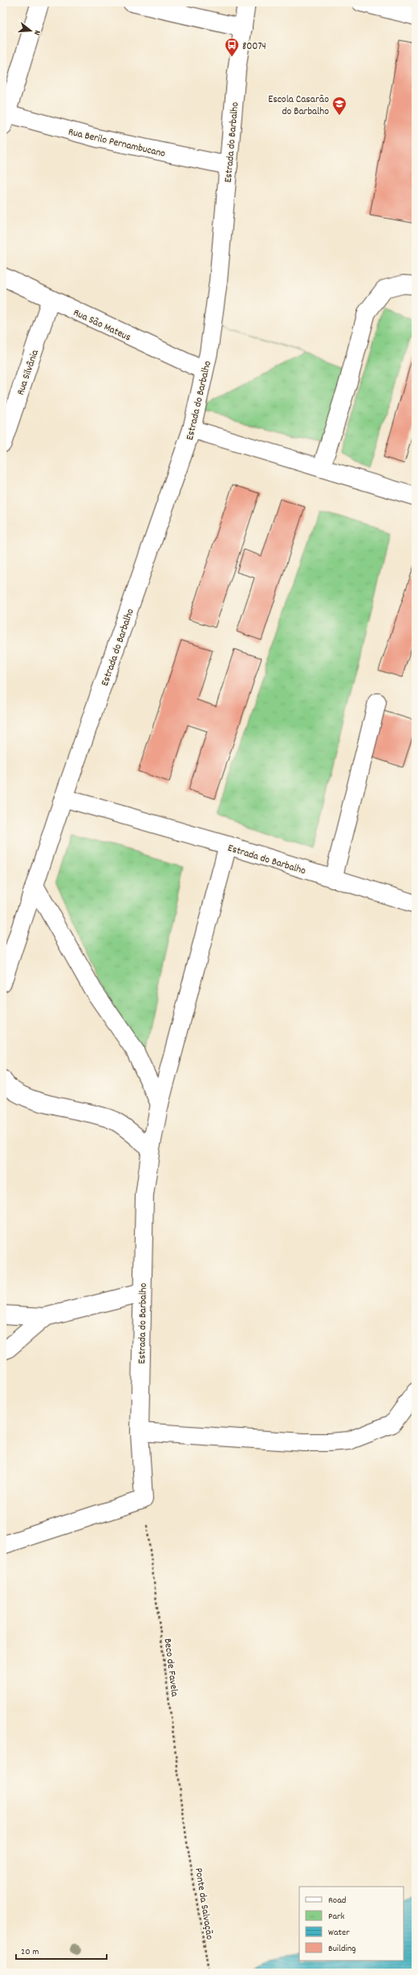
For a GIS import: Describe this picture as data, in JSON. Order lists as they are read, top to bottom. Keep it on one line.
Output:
{"streets":{"street":["Rua Berilo Pernambucano","Estrada do Barbalho","Rua São Mateus","Rua Silvânia"],"path":["Beco de Favela","Ponte da Salvação"]},"crossings":[["Rua Berilo Pernambucano","Estrada do Barbalho"],["Estrada do Barbalho","Rua São Mateus"],["Estrada do Barbalho","Beco de Favela"],["Rua São Mateus","Rua Silvânia"],["Beco de Favela","Ponte da Salvação"]],"places":{"bus stop":["80074"],"school or university":["Escola Casarão do Barbalho"]},"legend":["Road","Park","Water","Building"],"scale_bar":"20 m","north":"right"}
